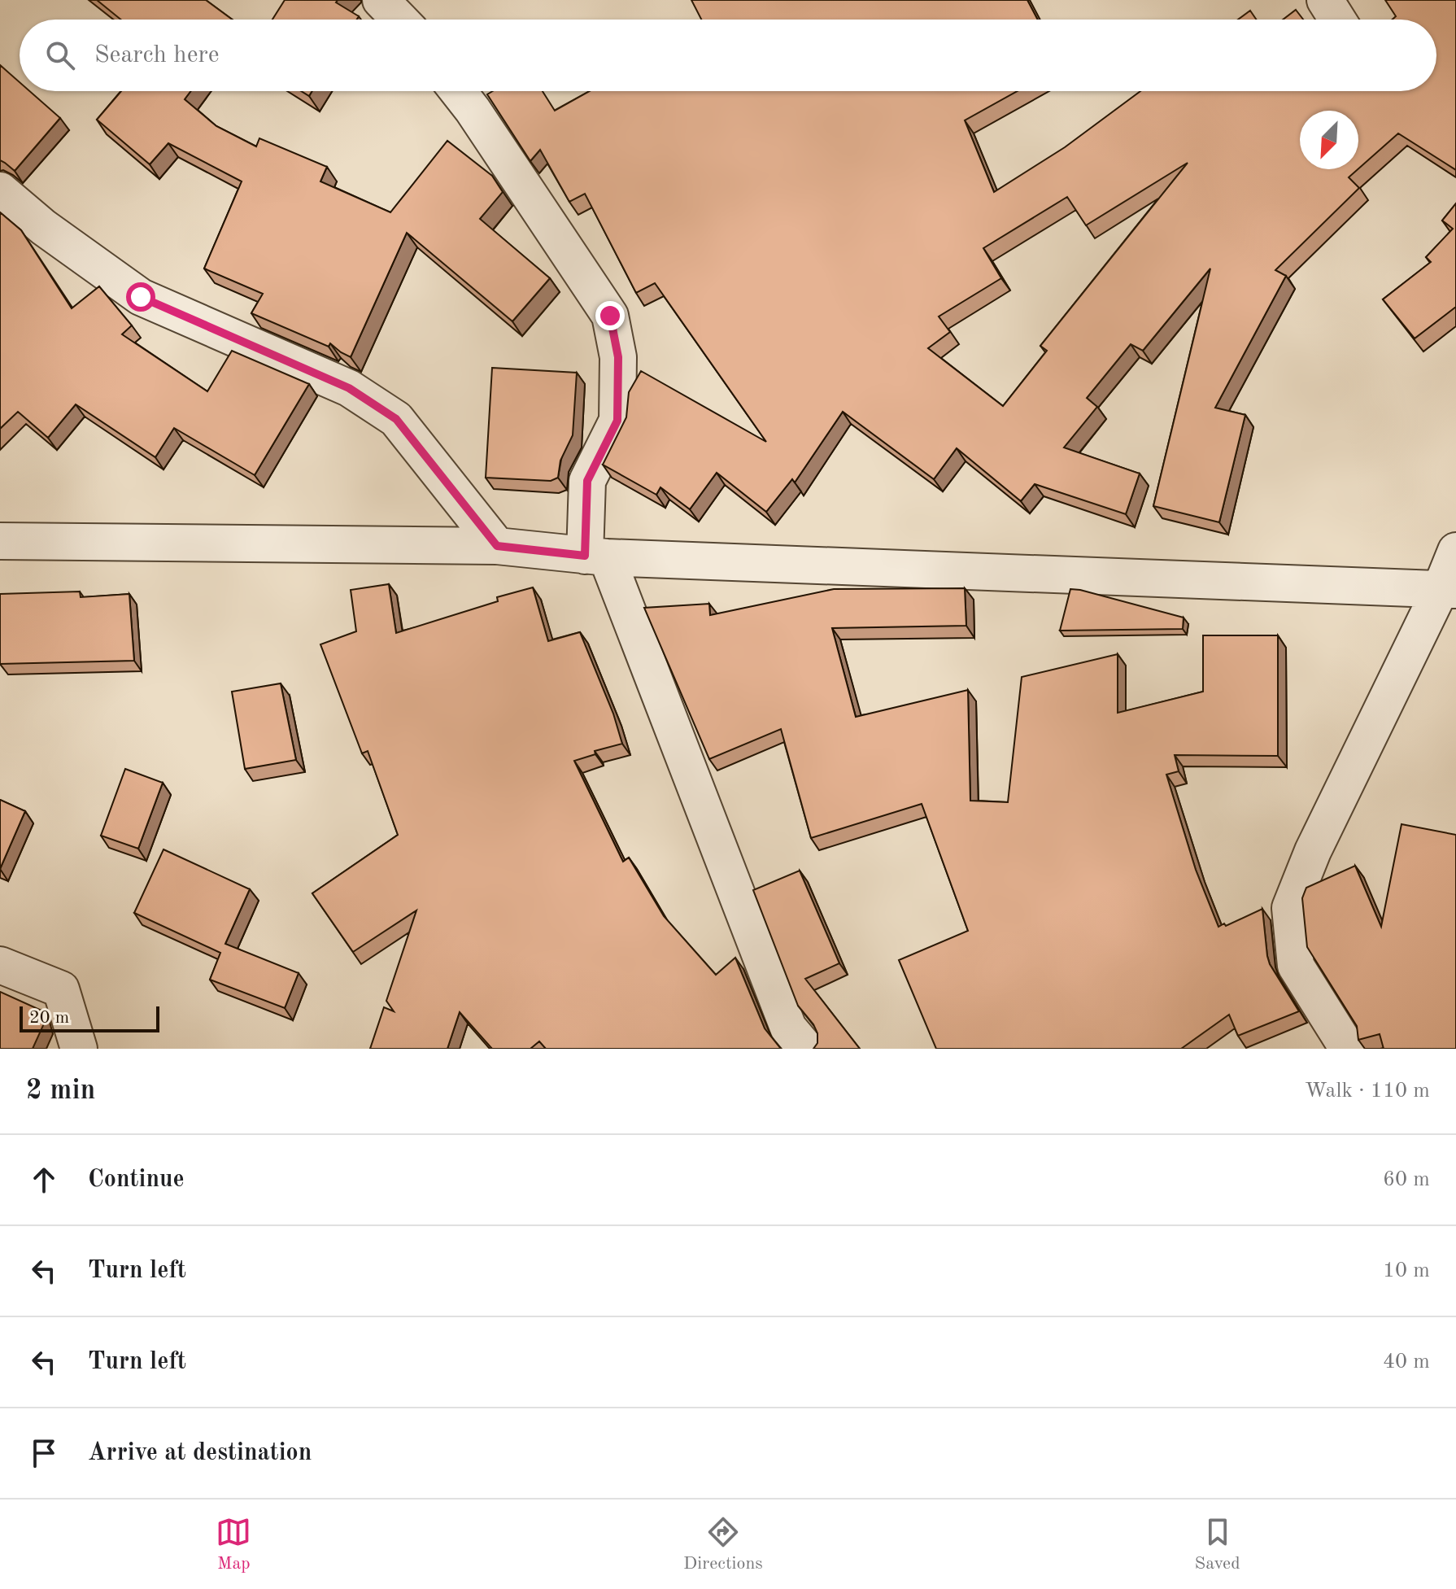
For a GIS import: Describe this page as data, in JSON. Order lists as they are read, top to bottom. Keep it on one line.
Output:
{"scale_bar":"20 m","north":"bottom left","page":{"search":"Search here","scale":"20 m","heading":["2 min","Walk · 110 m"],"list":[["Continue","60 m"],["Turn left","10 m"],["Turn left","40 m"],"Arrive at destination"],"nav":["Map","Directions","Saved"]}}
